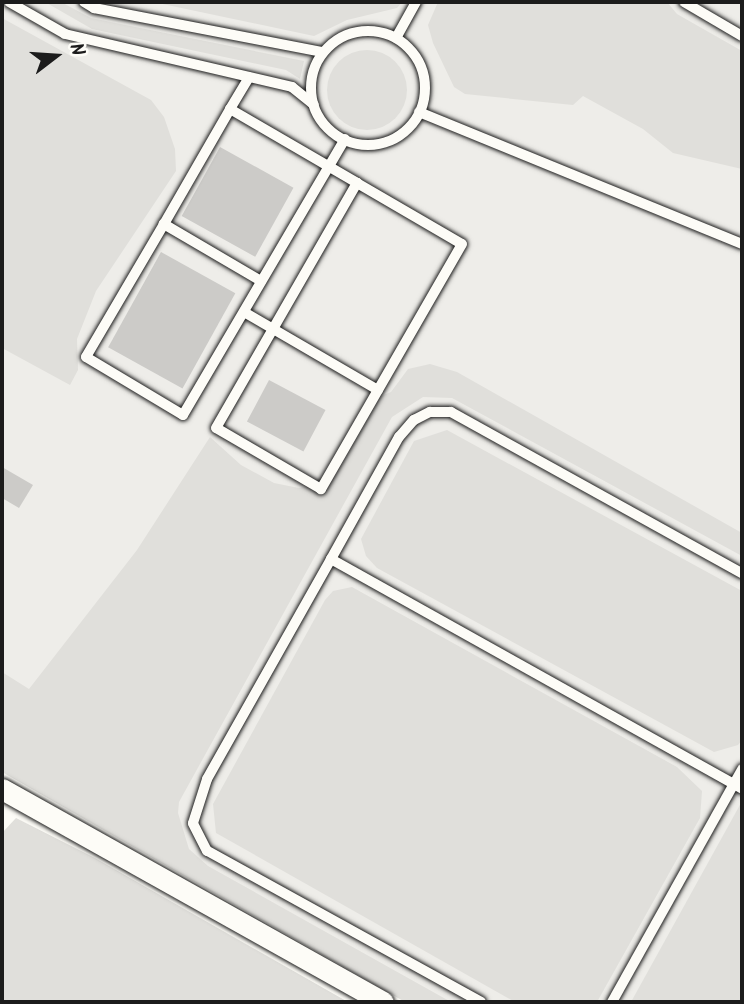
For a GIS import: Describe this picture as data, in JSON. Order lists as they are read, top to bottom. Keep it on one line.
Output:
{"north":"right"}
